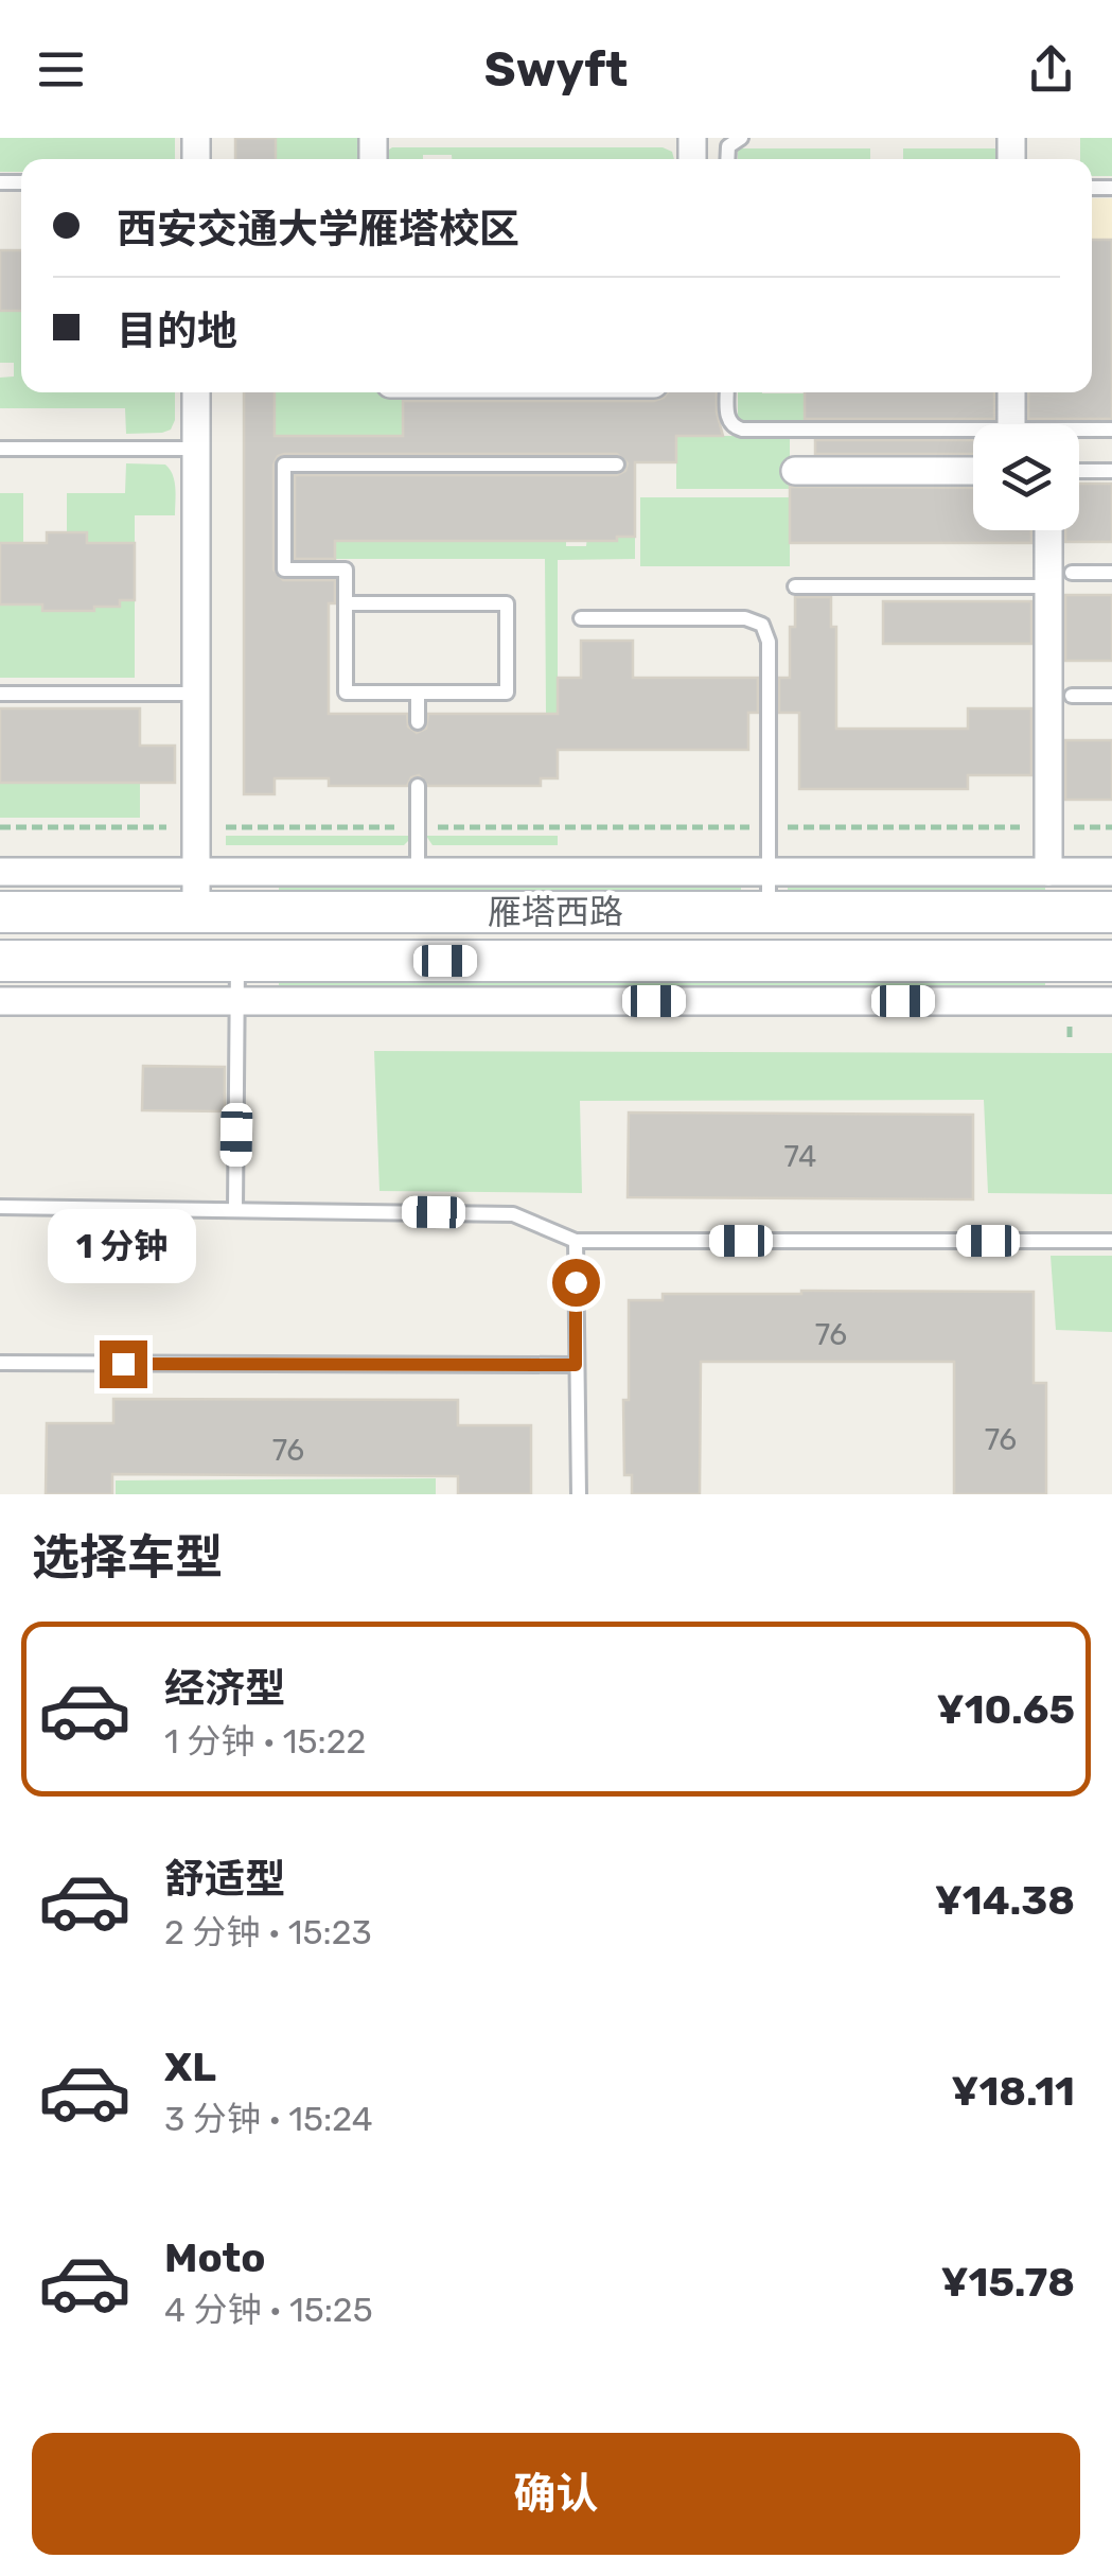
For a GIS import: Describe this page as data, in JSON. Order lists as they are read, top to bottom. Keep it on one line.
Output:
{"streets":{"main road":["雁塔西路"]},"house_numbers":["74","76","76","76"],"page":{"header":"Swyft","banner":["西安交通大学雁塔校区","目的地"],"bubble":"1 分钟","heading":"选择车型","list":[{"name":"经济型","note":"1 分钟 · 15:22","value":"¥10.65"},{"name":"舒适型","note":"2 分钟 · 15:23","value":"¥14.38"},{"name":"XL","note":"3 分钟 · 15:24","value":"¥18.11"},{"name":"Moto","note":"4 分钟 · 15:25","value":"¥15.78"}],"buttons":"确认"}}
